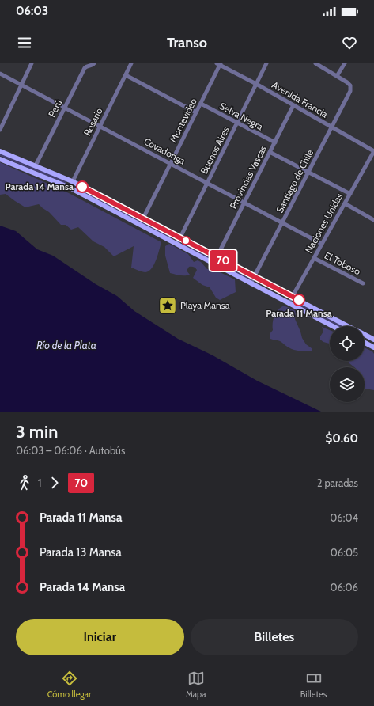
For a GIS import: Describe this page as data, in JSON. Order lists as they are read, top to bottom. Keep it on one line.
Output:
{"streets":{"street":["Avenida Francia","Perú","Selva Negra","Montevideo","Rosario","Buenos Aires","Covadonga","Provincias Vascas","Santiago de Chile","Naciones Unidas","El Toboso"]},"crossings":[["Avenida Francia","Montevideo"],["Avenida Francia","Buenos Aires"],["Avenida Francia","Provincias Vascas"],["Avenida Francia","Santiago de Chile"],["Avenida Francia","Naciones Unidas"],["Perú","Covadonga"],["Selva Negra","Montevideo"],["Selva Negra","Buenos Aires"],["Selva Negra","Provincias Vascas"],["Montevideo","Covadonga"],["Rosario","Covadonga"],["Buenos Aires","Covadonga"],["Covadonga","Provincias Vascas"],["Covadonga","Santiago de Chile"],["Covadonga","Naciones Unidas"],["Naciones Unidas","El Toboso"]],"water":["Río de la Plata"],"places":{"other":["Parada 14 Mansa","Parada 11 Mansa"],"place":["Playa Mansa"]},"lines":["bus line 70"],"page":{"status":"06:03","header":"Transo","on_map":"70","heading":["3 min","06:03 – 06:06 · Autobús","$0.60"],"legs":["1","70","2 paradas"],"list":[{"name":"Parada 11 Mansa","value":"06:04"},{"name":"Parada 13 Mansa","value":"06:05"},{"name":"Parada 14 Mansa","value":"06:06"}],"buttons":["Iniciar","Billetes"],"tabs":["Cómo llegar","Mapa","Billetes"]}}
